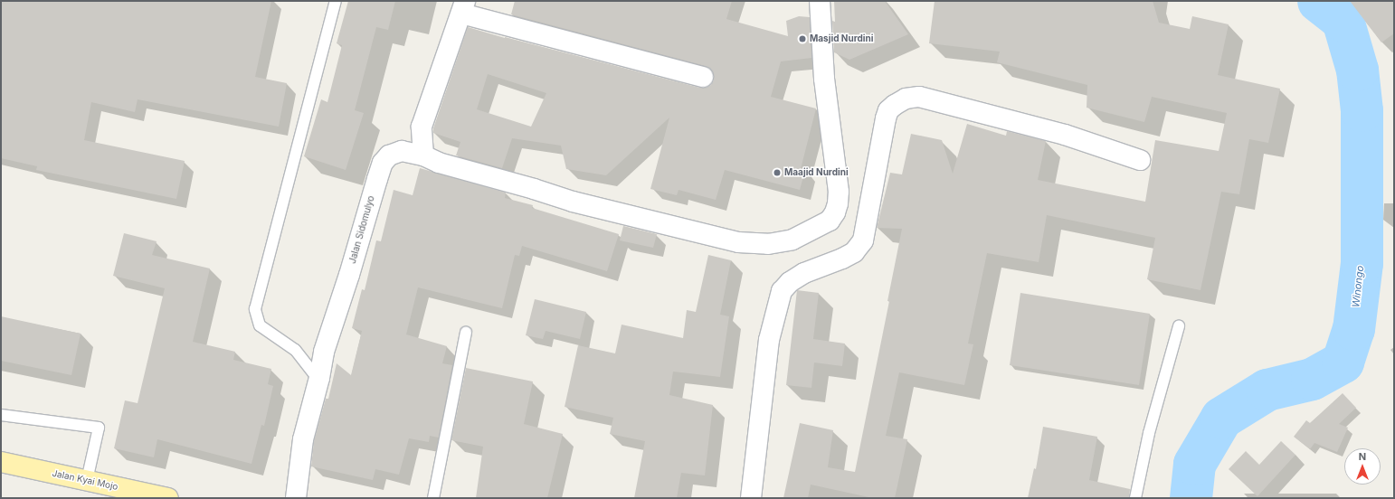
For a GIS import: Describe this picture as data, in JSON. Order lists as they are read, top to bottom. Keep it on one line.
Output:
{"streets":{"main road":["Jalan Kyai Mojo"],"street":["Jalan Sidomulyo"]},"water":["Winongo"],"places":["Masjid Nurdini","Maajid Nurdini"],"north":"top"}
